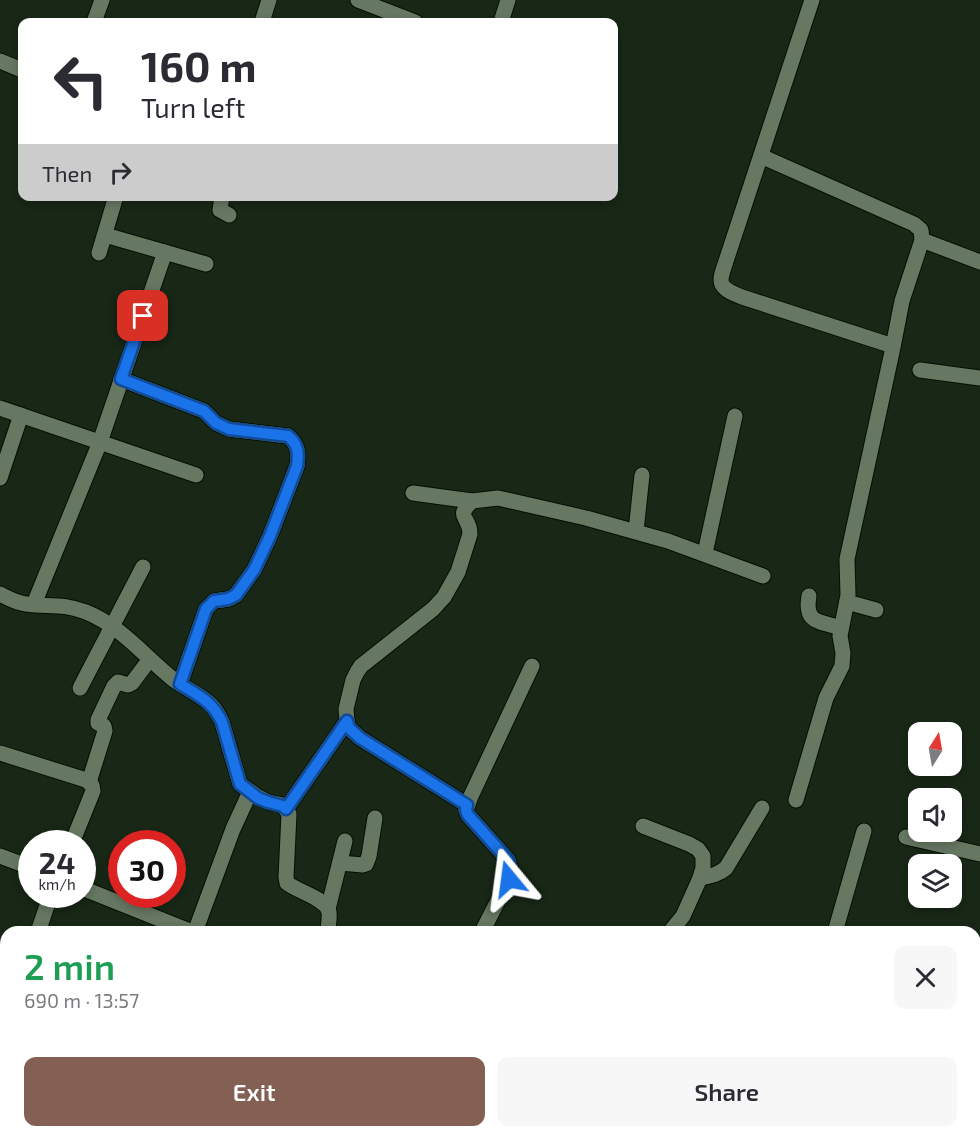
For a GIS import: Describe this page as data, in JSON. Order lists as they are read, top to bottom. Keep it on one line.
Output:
{"north":"top","page":{"turn":["160 m","Turn left"],"then":"Then","speed":"24 km/h","limit":"30","heading":["2 min","690 m · 13:57"],"buttons":["Exit","Share"]}}
